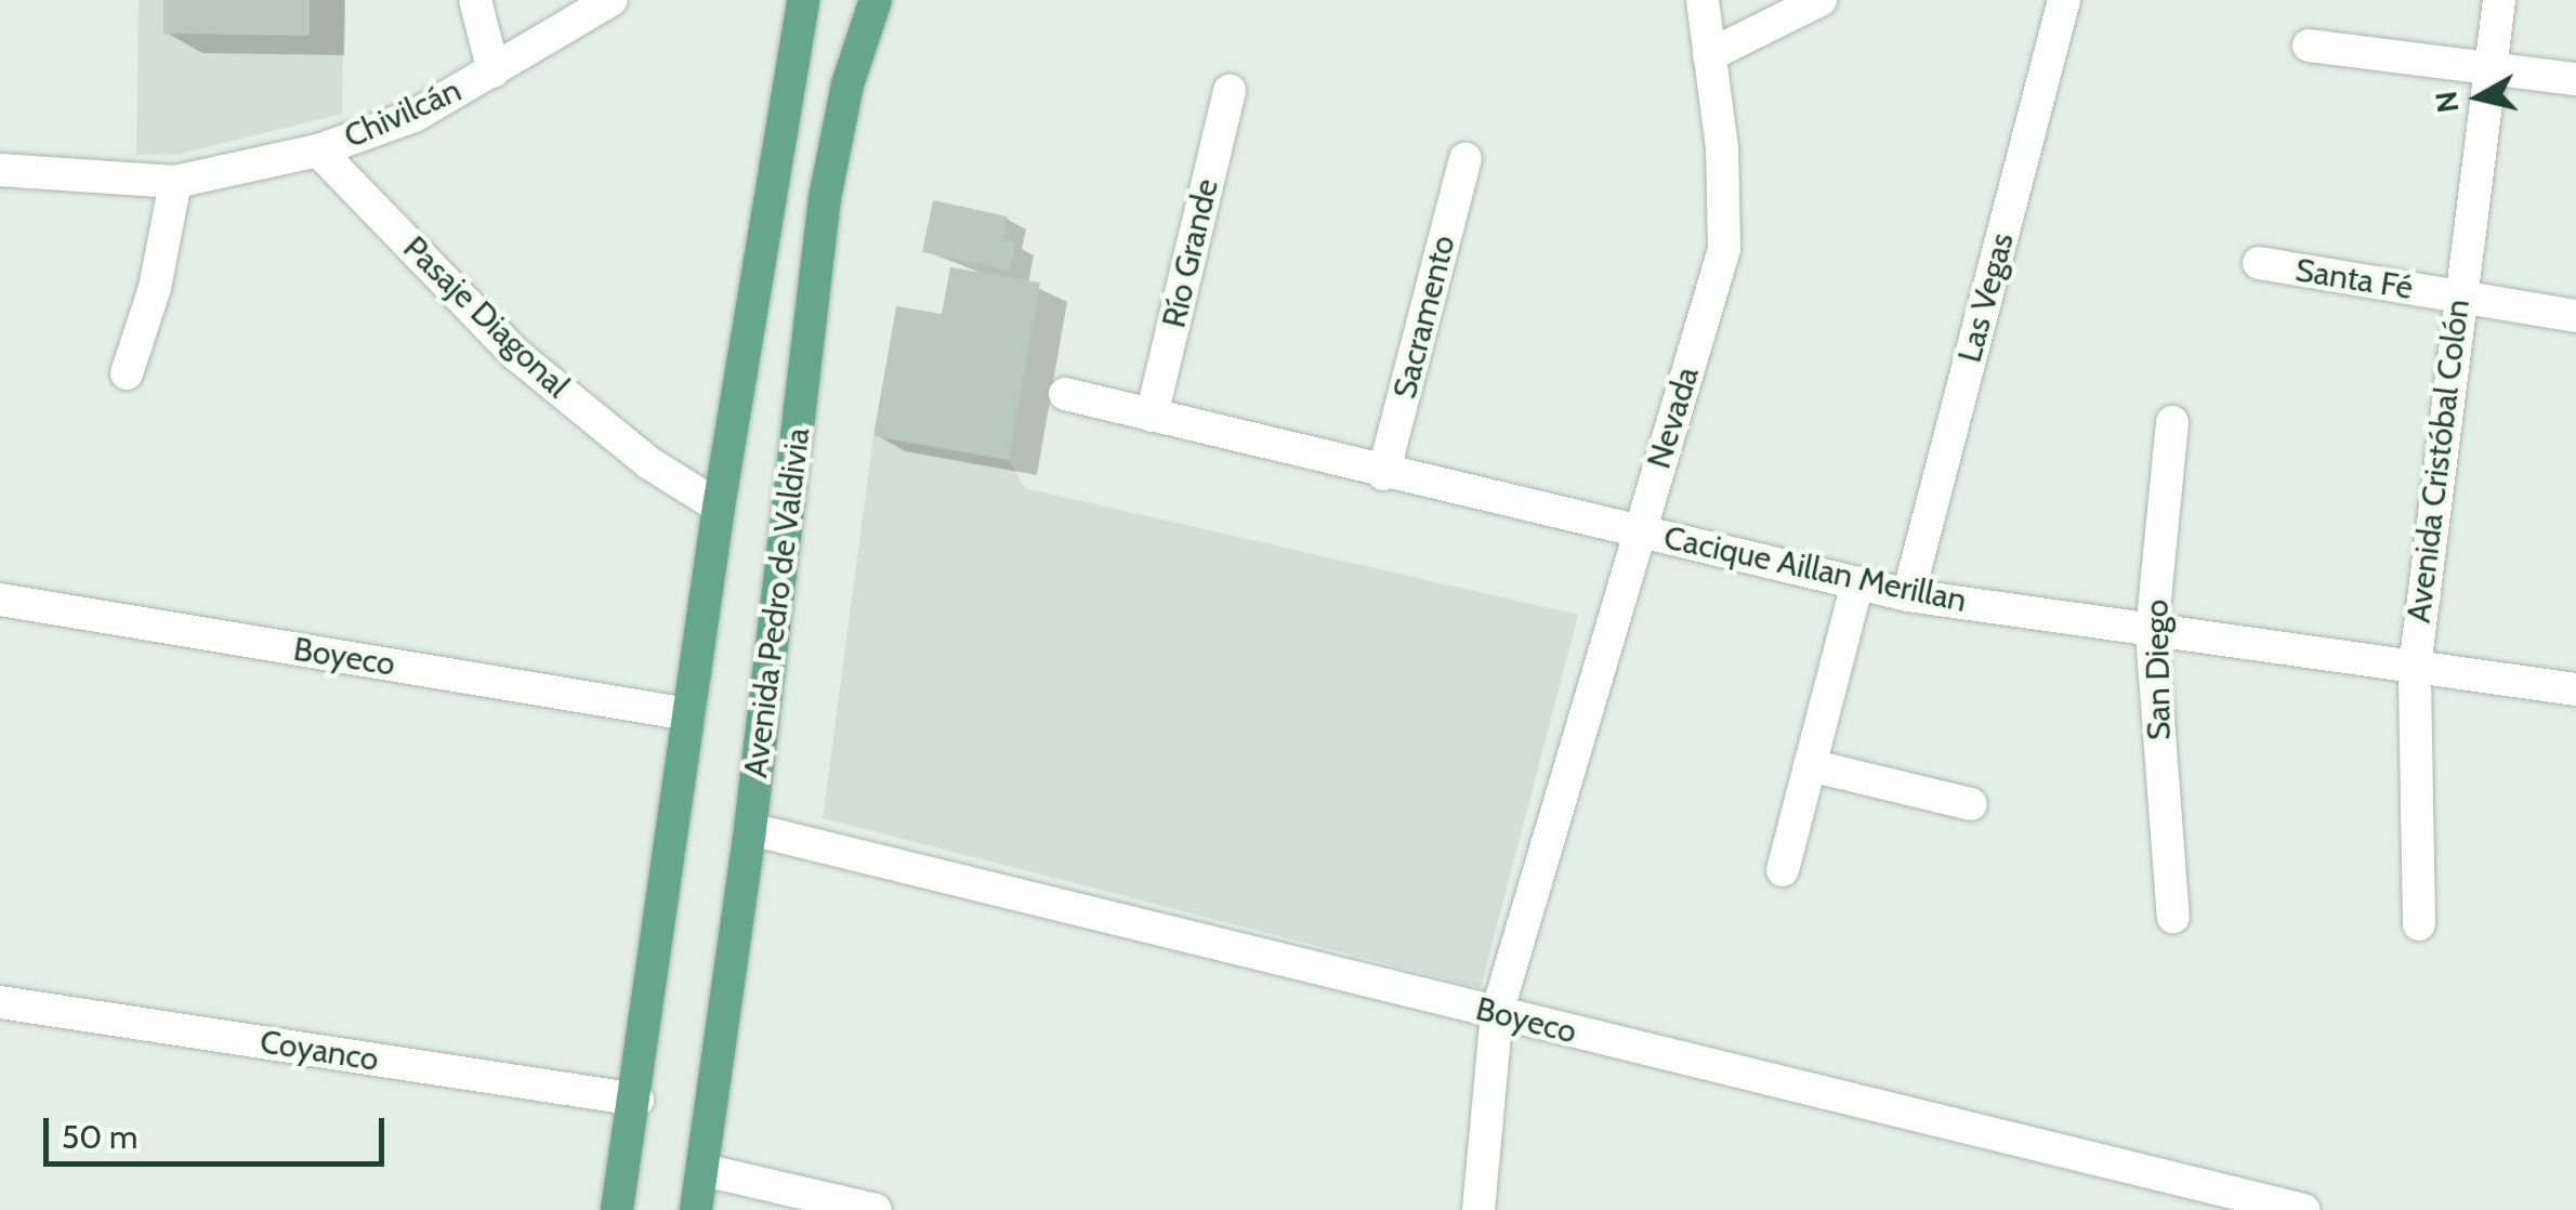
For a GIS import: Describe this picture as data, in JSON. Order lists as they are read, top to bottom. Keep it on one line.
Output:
{"streets":{"main road":["Avenida Pedro de Valdivia"],"street":["Chivilcán","Río Grande","Santa Fé","Las Vegas","Pasaje Diagonal","Sacramento","Nevada","Avenida Cristóbal Colón","Cacique Aillan Merillan","Boyeco","San Diego","Coyanco"]},"crossings":[["Chivilcán","Pasaje Diagonal"],["Río Grande","Cacique Aillan Merillan"],["Santa Fé","Avenida Cristóbal Colón"],["Las Vegas","Cacique Aillan Merillan"],["Pasaje Diagonal","Avenida Pedro de Valdivia"],["Sacramento","Cacique Aillan Merillan"],["Nevada","Cacique Aillan Merillan"],["Nevada","Boyeco"],["Avenida Cristóbal Colón","Cacique Aillan Merillan"],["Cacique Aillan Merillan","San Diego"],["Avenida Pedro de Valdivia","Boyeco"],["Avenida Pedro de Valdivia","Coyanco"]],"scale_bar":"50 m","north":"left"}
